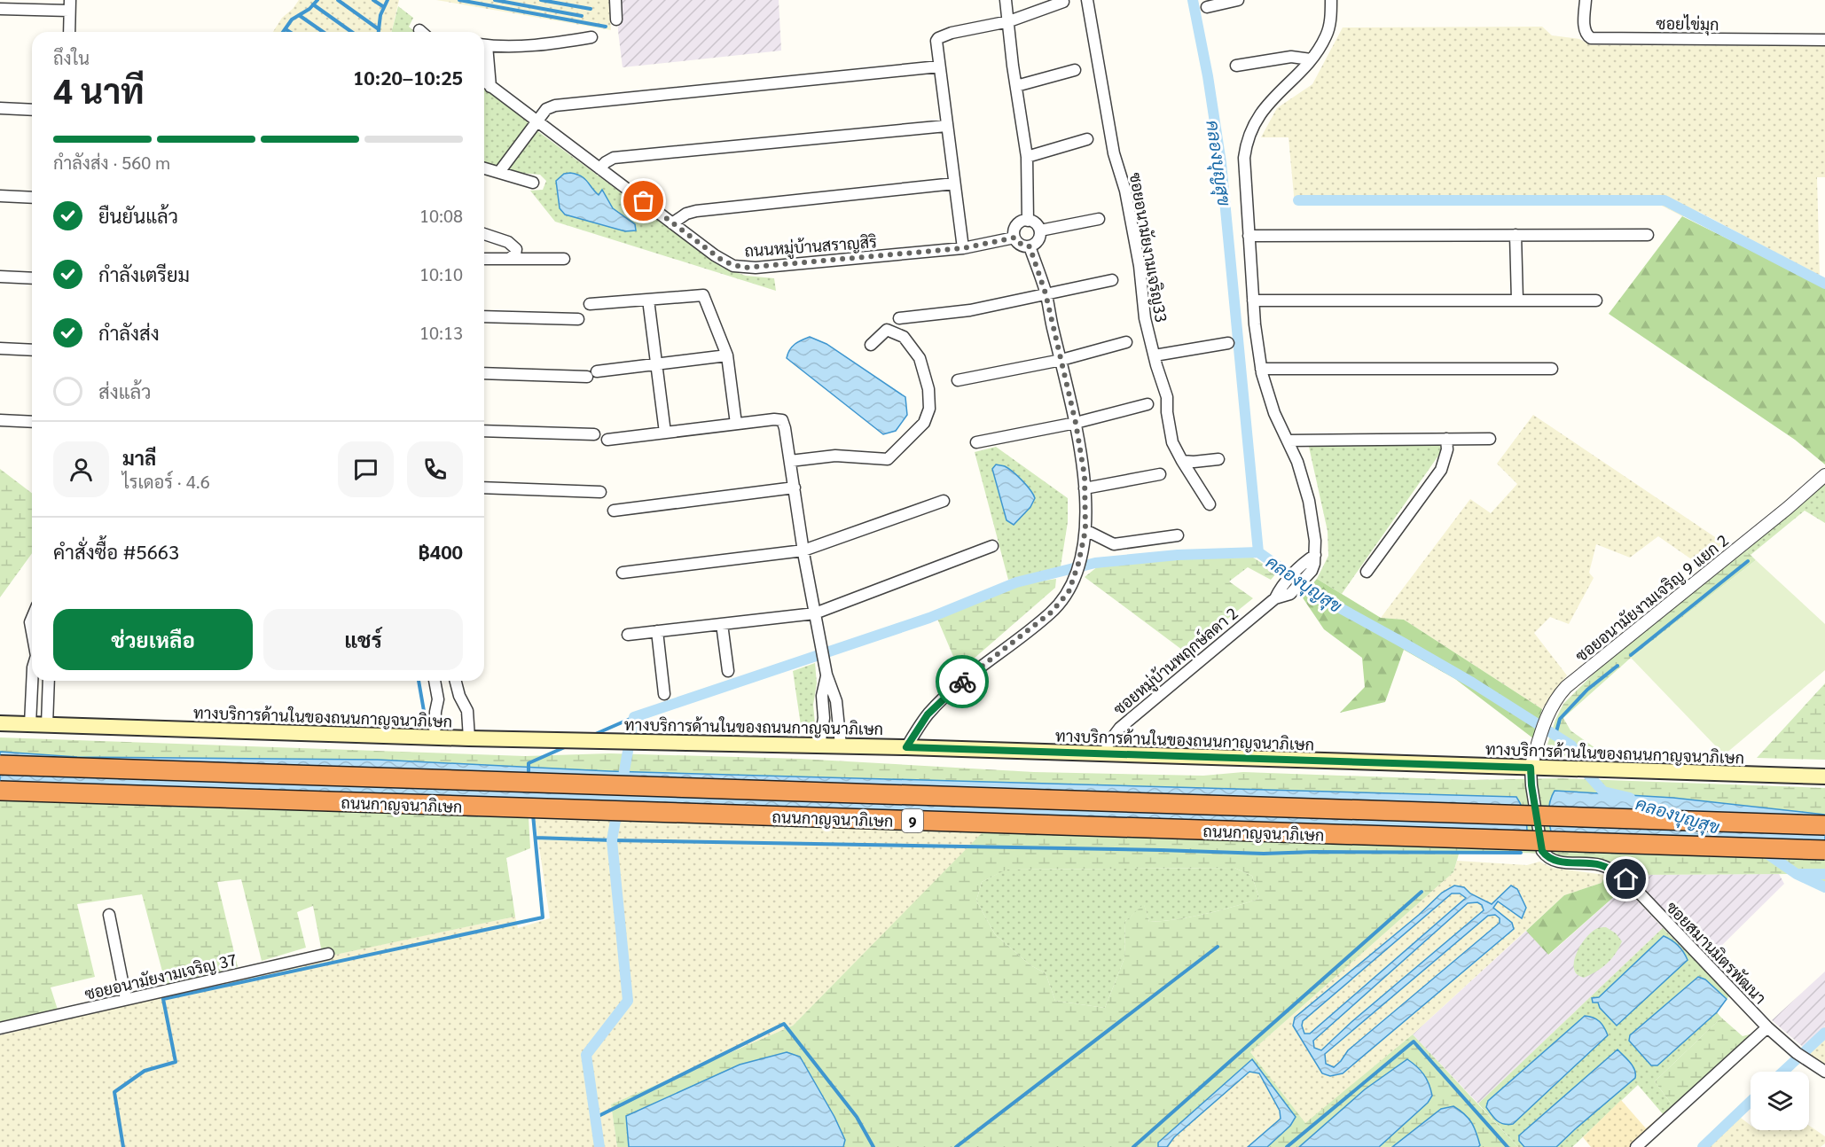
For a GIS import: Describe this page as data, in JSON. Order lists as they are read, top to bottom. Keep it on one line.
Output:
{"streets":{"highway":["ถนนกาญจนาภิเษก","9"],"main road":["ทางบริการด้านในของถนนกาญจนาภิเษก"],"street":["ซอยไข่มุก","ถนนหมู่บ้านสราญสิริ","ซอยอนามัยงามเจริญ33","ซอยอนามัยงามเจริญ 9 แยก 2","ซอยหมู่บ้านพฤกษ์ลดา 2","ซอยสมานมิตรพัฒนา","ซอยอนามัยงามเจริญ 37"]},"crossings":[["ซอยอนามัยงามเจริญ 9 แยก 2","ทางบริการด้านในของถนนกาญจนาภิเษก"],["ซอยอนามัยงามเจริญ 9 แยก 2","ซอยสมานมิตรพัฒนา"],["ซอยหมู่บ้านพฤกษ์ลดา 2","ทางบริการด้านในของถนนกาญจนาภิเษก"],["ทางบริการด้านในของถนนกาญจนาภิเษก","ซอยสมานมิตรพัฒนา"]],"water":["คลองบุญสุข"],"page":{"heading":["4 นาที","ถึงใน","10:20–10:25"],"panel":["มาลี","ไรเดอร์ · 4.6","คำสั่งซื้อ #5663","฿400"],"bar":"กำลังส่ง · 560 m","list":[["ยืนยันแล้ว","10:08"],["กำลังเตรียม","10:10"],["กำลังส่ง","10:13"],"ส่งแล้ว"],"buttons":["ช่วยเหลือ","แชร์"]}}
